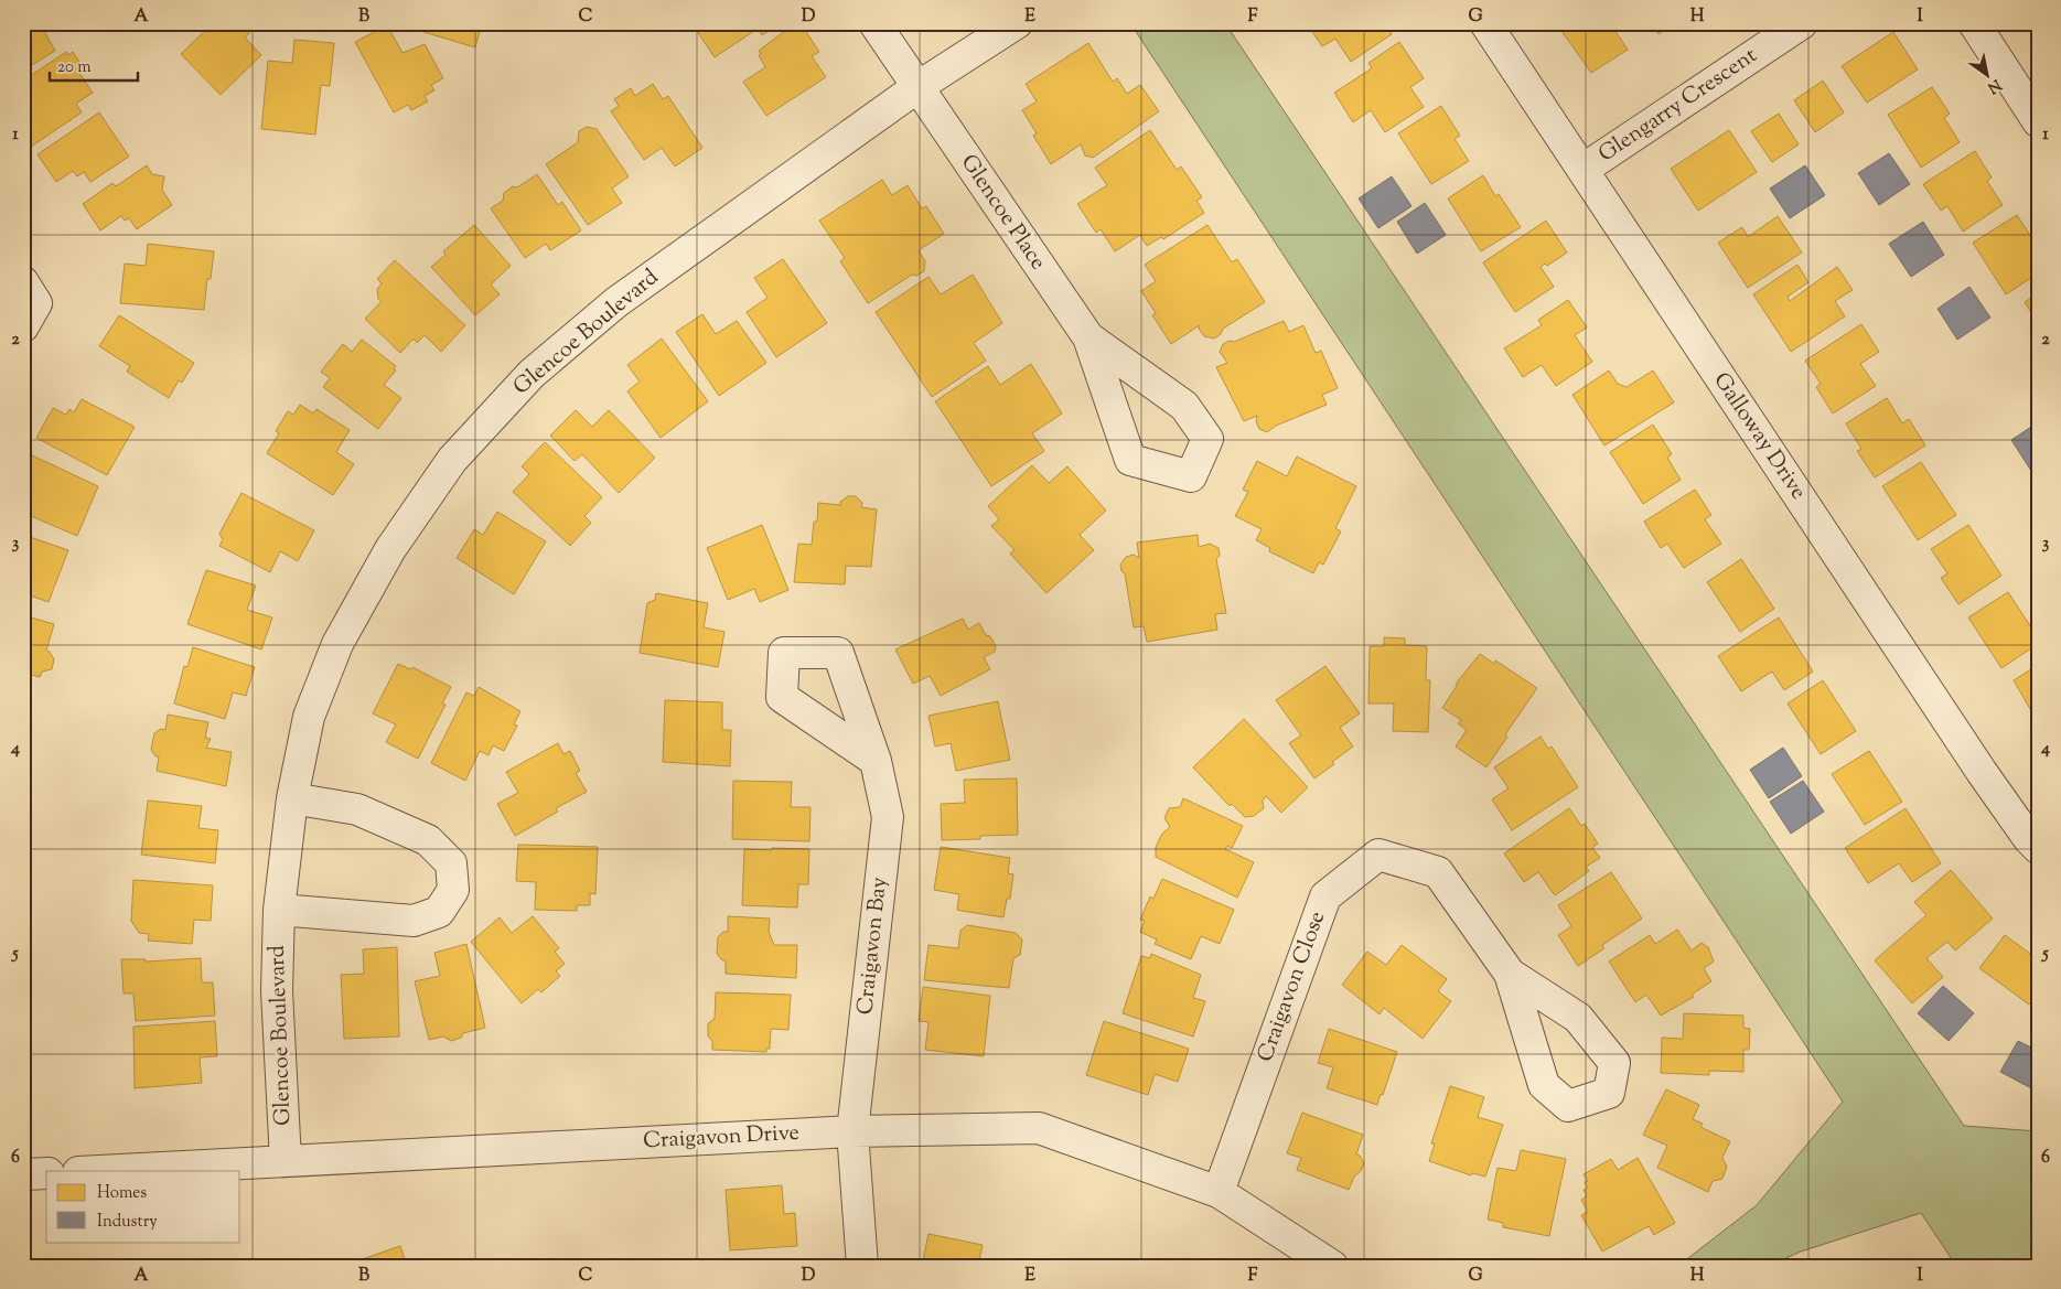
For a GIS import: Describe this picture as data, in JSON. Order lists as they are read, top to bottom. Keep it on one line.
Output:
{"streets":{"street":["Glengarry Crescent","Glencoe Place","Glencoe Boulevard","Galloway Drive","Craigavon Bay","Craigavon Close","Craigavon Drive"]},"crossings":[["Glengarry Crescent","Galloway Drive"],["Glencoe Place","Glencoe Boulevard"],["Glencoe Boulevard","Craigavon Drive"],["Craigavon Bay","Craigavon Drive"],["Craigavon Close","Craigavon Drive"]],"legend":["Homes","Industry"],"scale_bar":"20 m","north":"bottom right","grid":{"columns":["A","B","C","D","E","F","G","H","I"],"rows":["1","2","3","4","5","6"]}}
